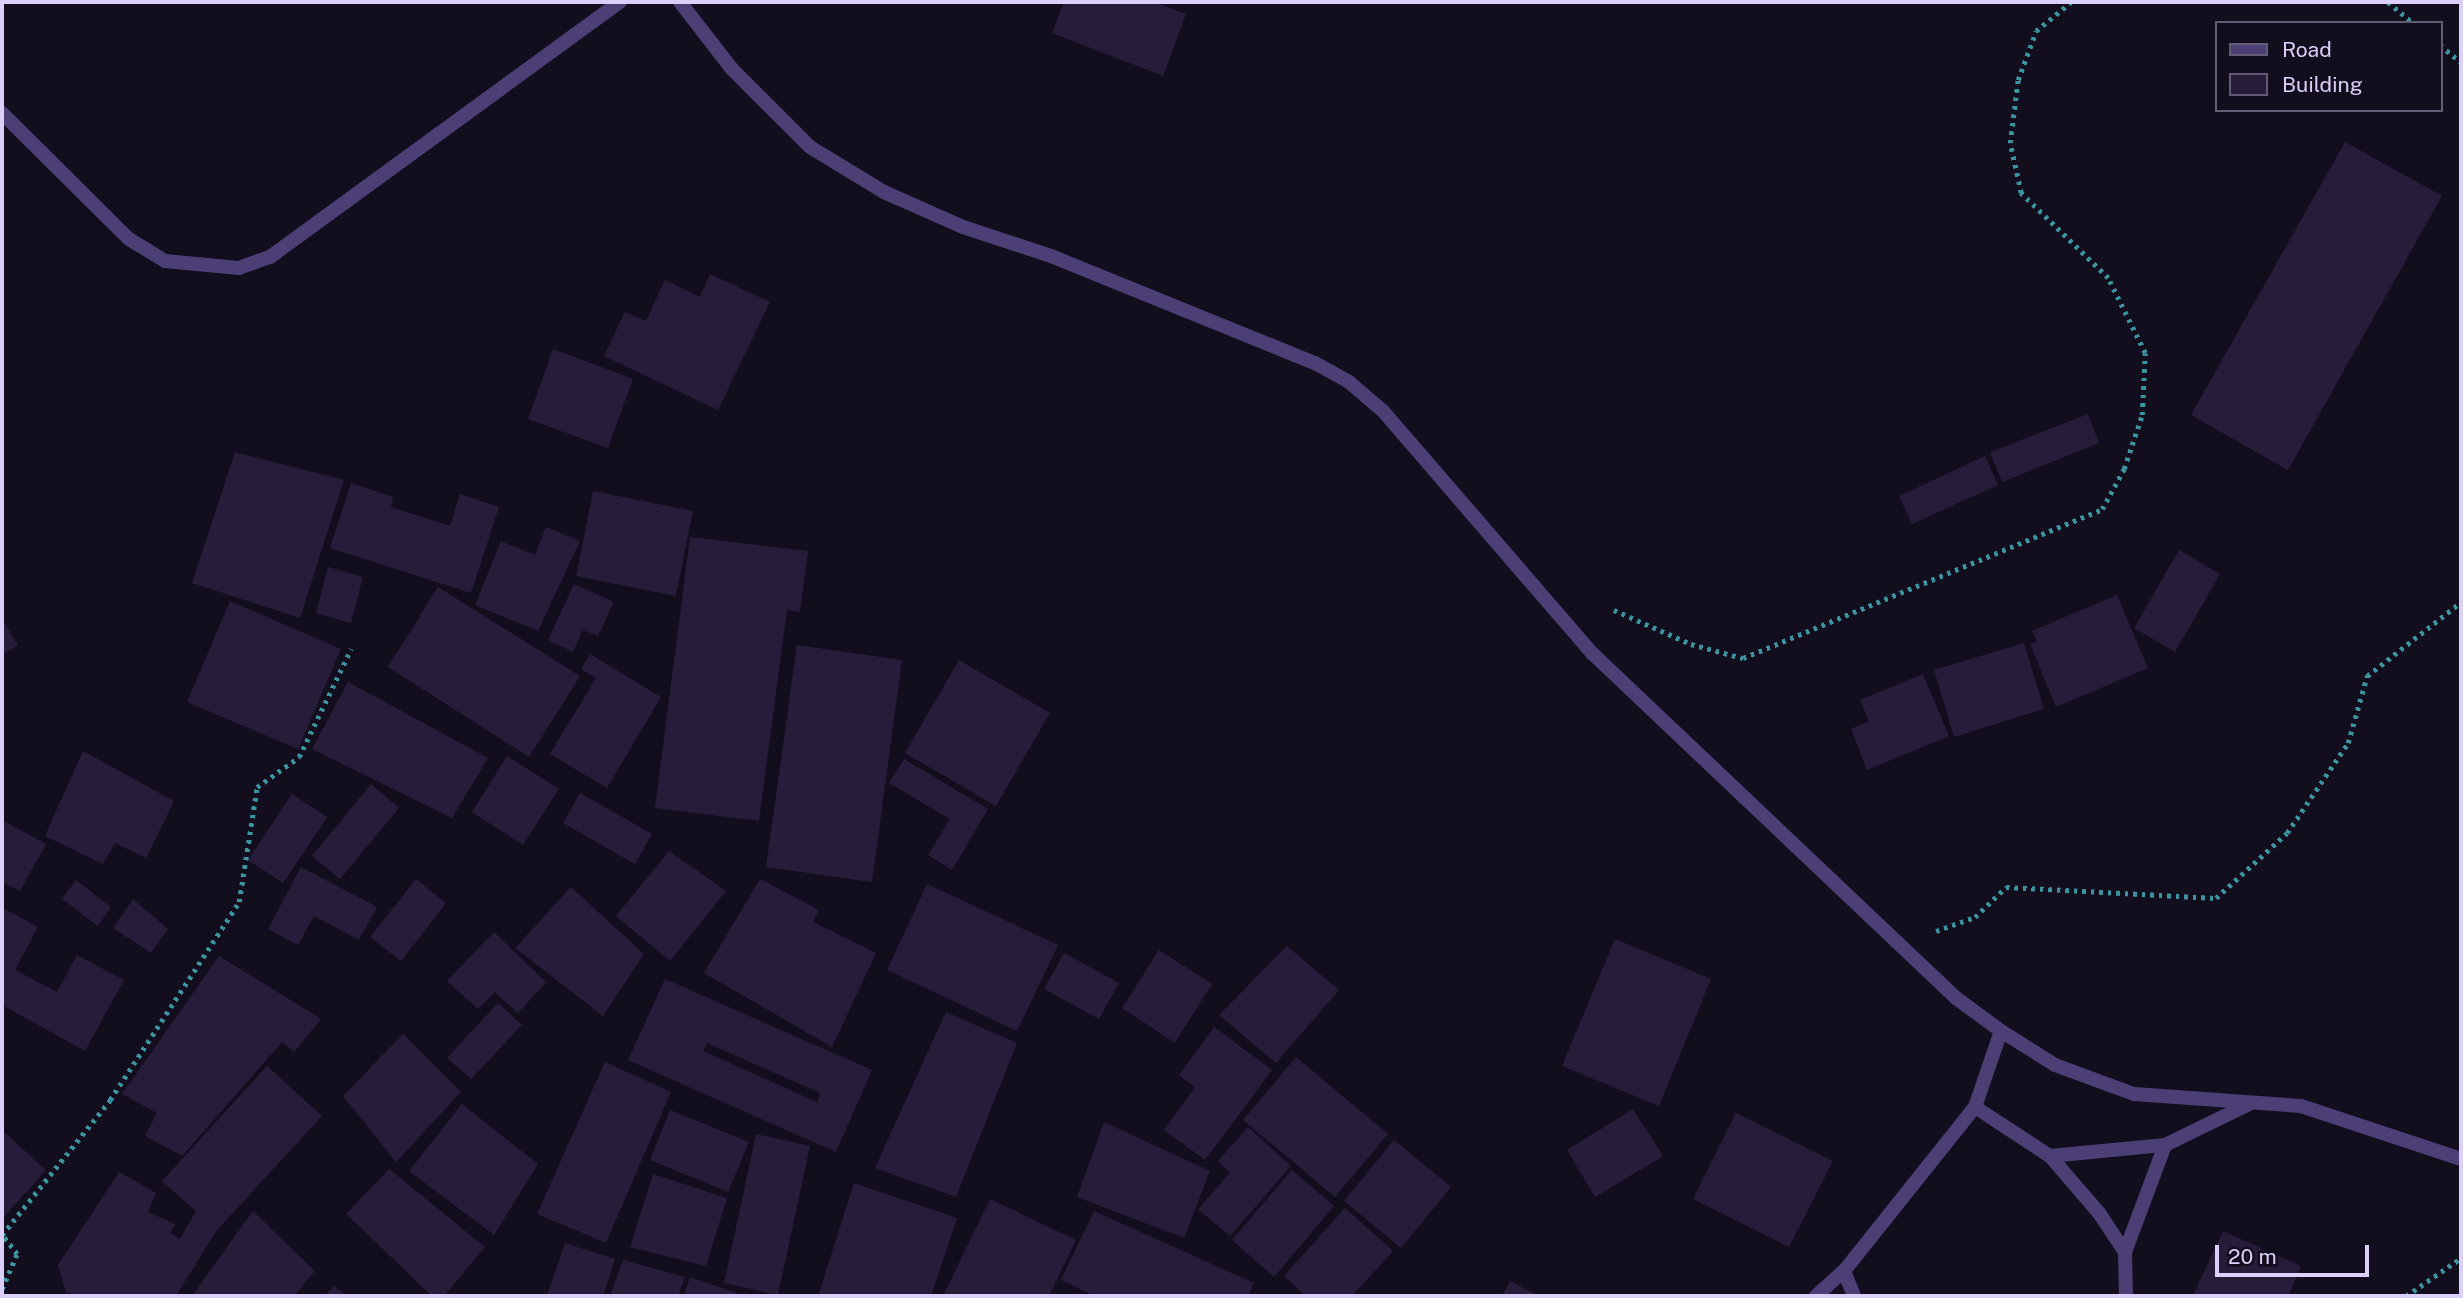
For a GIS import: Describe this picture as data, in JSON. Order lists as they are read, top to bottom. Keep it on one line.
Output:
{"legend":["Road","Building"],"scale_bar":"20 m"}
